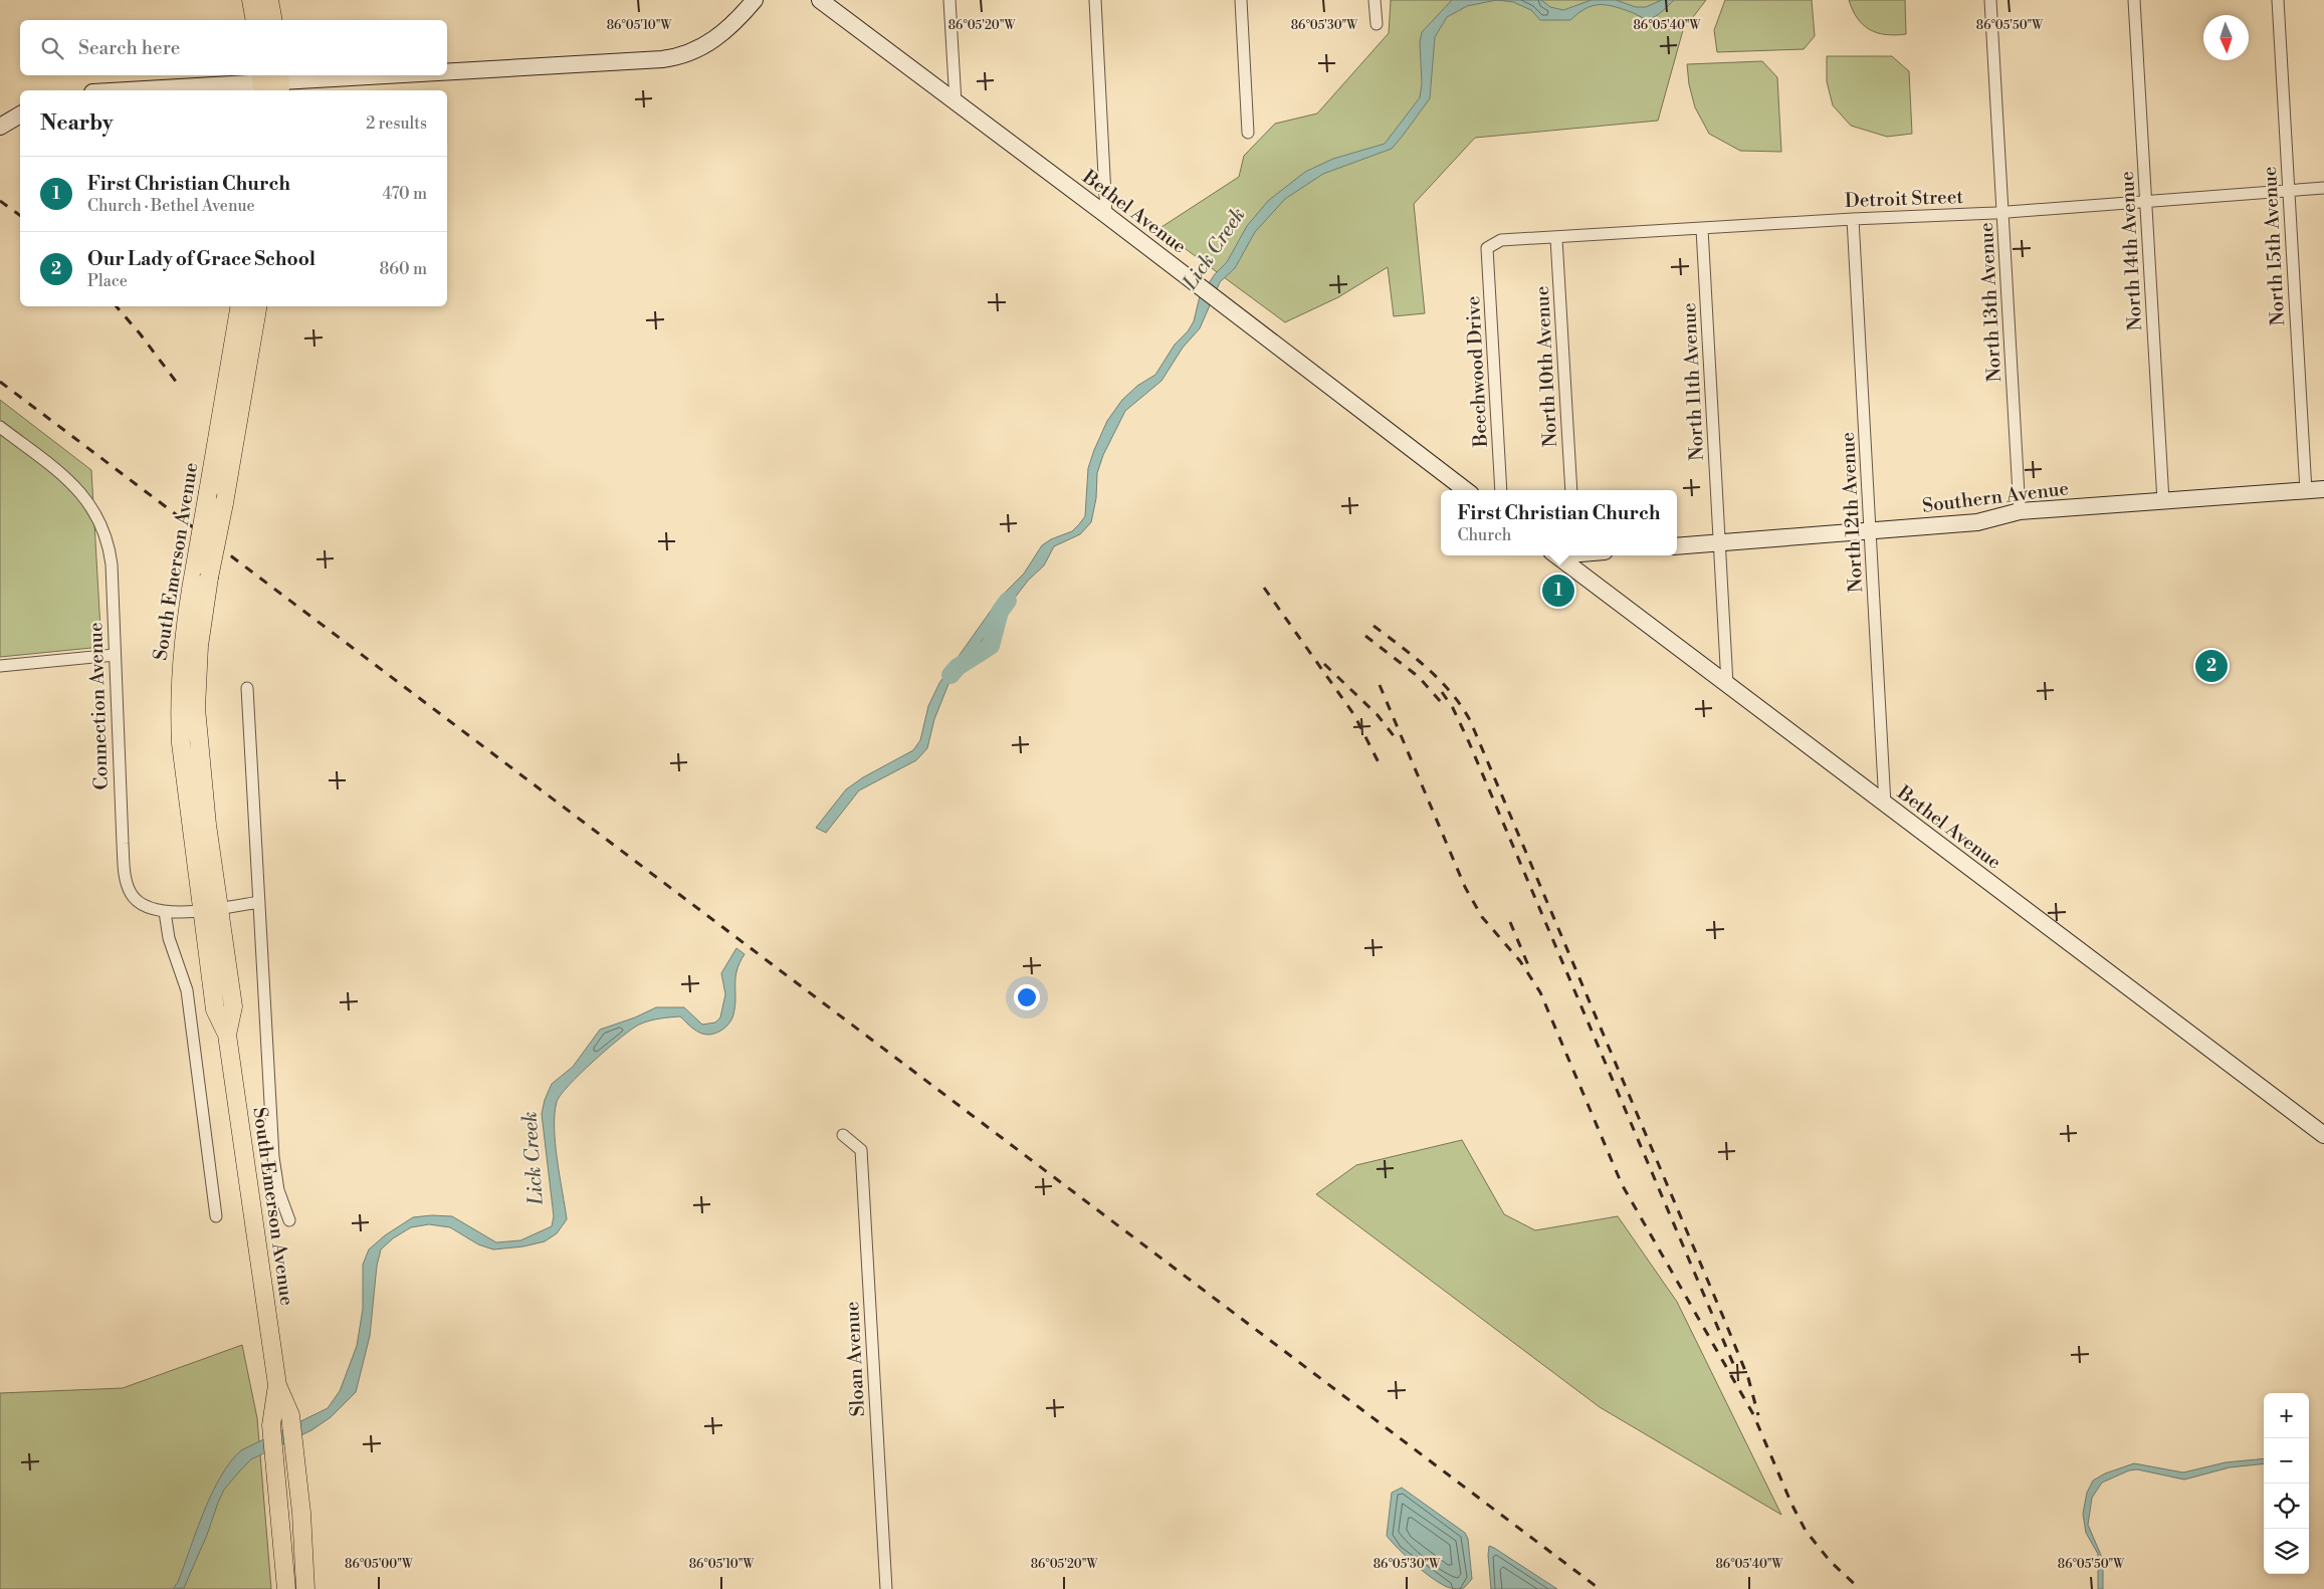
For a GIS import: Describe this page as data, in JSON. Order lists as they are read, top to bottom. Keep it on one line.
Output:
{"streets":{"main road":["South Emerson Avenue"],"street":["Detroit Street","Bethel Avenue","North 15th Avenue","North 14th Avenue","North 13th Avenue","North 10th Avenue","Beechwood Drive","North 11th Avenue","Southern Avenue","North 12th Avenue","Connection Avenue","Sloan Avenue"]},"crossings":[["Detroit Street","North 15th Avenue"],["Detroit Street","North 14th Avenue"],["Detroit Street","North 13th Avenue"],["Detroit Street","North 10th Avenue"],["Detroit Street","Beechwood Drive"],["Detroit Street","North 11th Avenue"],["Detroit Street","North 12th Avenue"],["Bethel Avenue","North 11th Avenue"],["Bethel Avenue","North 12th Avenue"],["North 15th Avenue","Southern Avenue"],["North 14th Avenue","Southern Avenue"],["North 13th Avenue","Southern Avenue"],["North 11th Avenue","Southern Avenue"],["Southern Avenue","North 12th Avenue"],["South Emerson Avenue","Connection Avenue"]],"water":["Lick Creek"],"north":"bottom","page":{"search":"Search here","heading":["Nearby","2 results"],"list":[{"mark":"1","name":"First Christian Church","note":"Church · Bethel Avenue","value":"470 m"},{"mark":"2","name":"Our Lady of Grace School","note":"Place","value":"860 m"}],"popup":["First Christian Church","Church"],"pins":["1","2"],"map_buttons":["+","−"]},"coordinates":["86°05'10\"W","86°05'20\"W","86°05'30\"W","86°05'40\"W","86°05'50\"W","86°05'00\"W"]}
